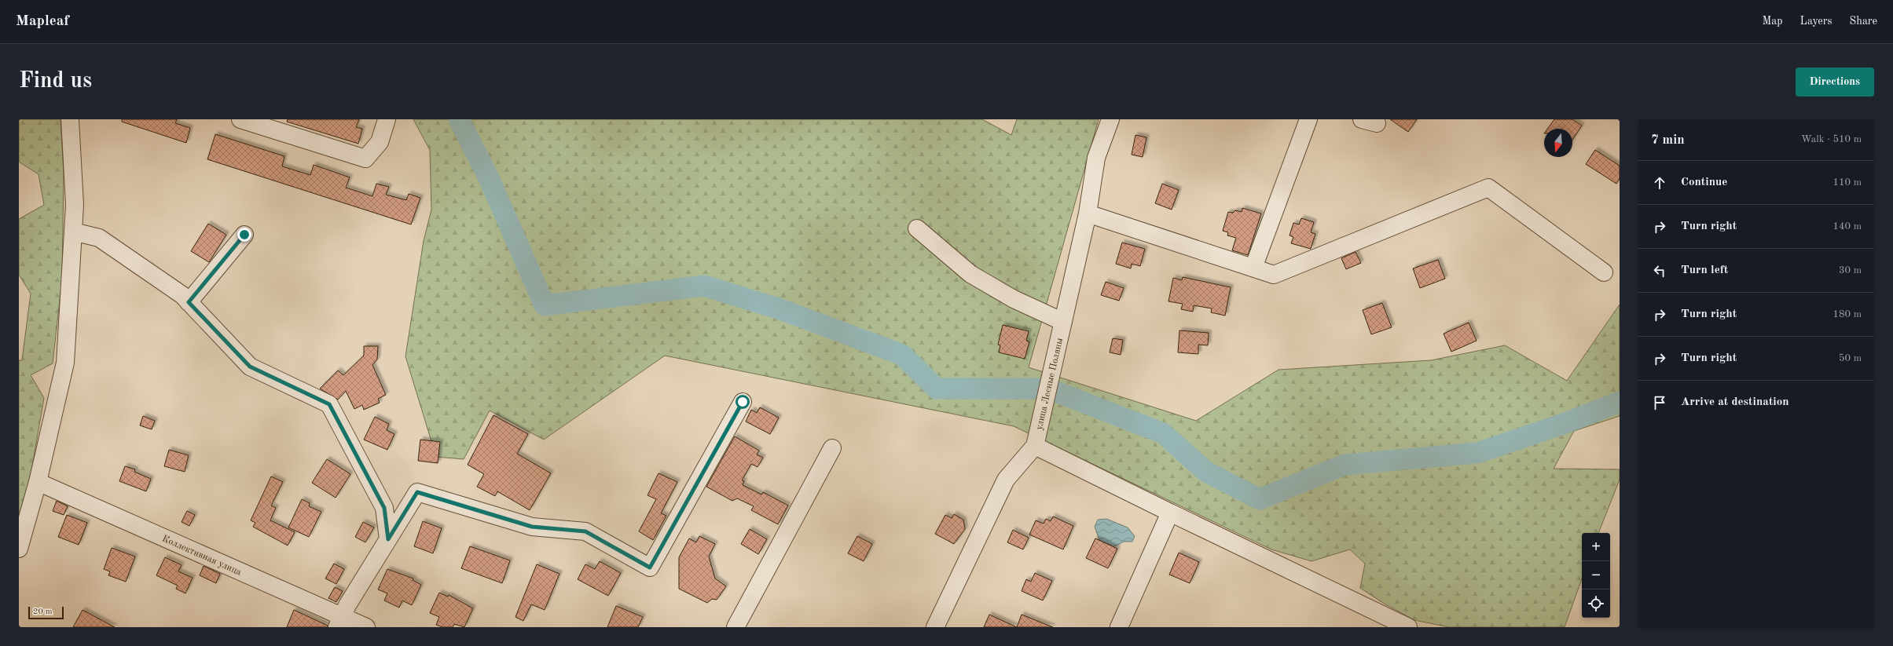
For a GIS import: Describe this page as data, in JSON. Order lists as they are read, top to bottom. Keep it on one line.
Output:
{"streets":{"street":["улица Лесные Поляны","Коллективная улица"]},"scale_bar":"20 m","north":"bottom","page":{"header":"Mapleaf","nav":["Map","Layers","Share"],"buttons":"Directions","title":"Find us","heading":["7 min","Walk · 510 m"],"list":[["Continue","110 m"],["Turn right","140 m"],["Turn left","30 m"],["Turn right","180 m"],["Turn right","50 m"],"Arrive at destination"],"map_buttons":["+","−"],"scale":"20 m"}}
